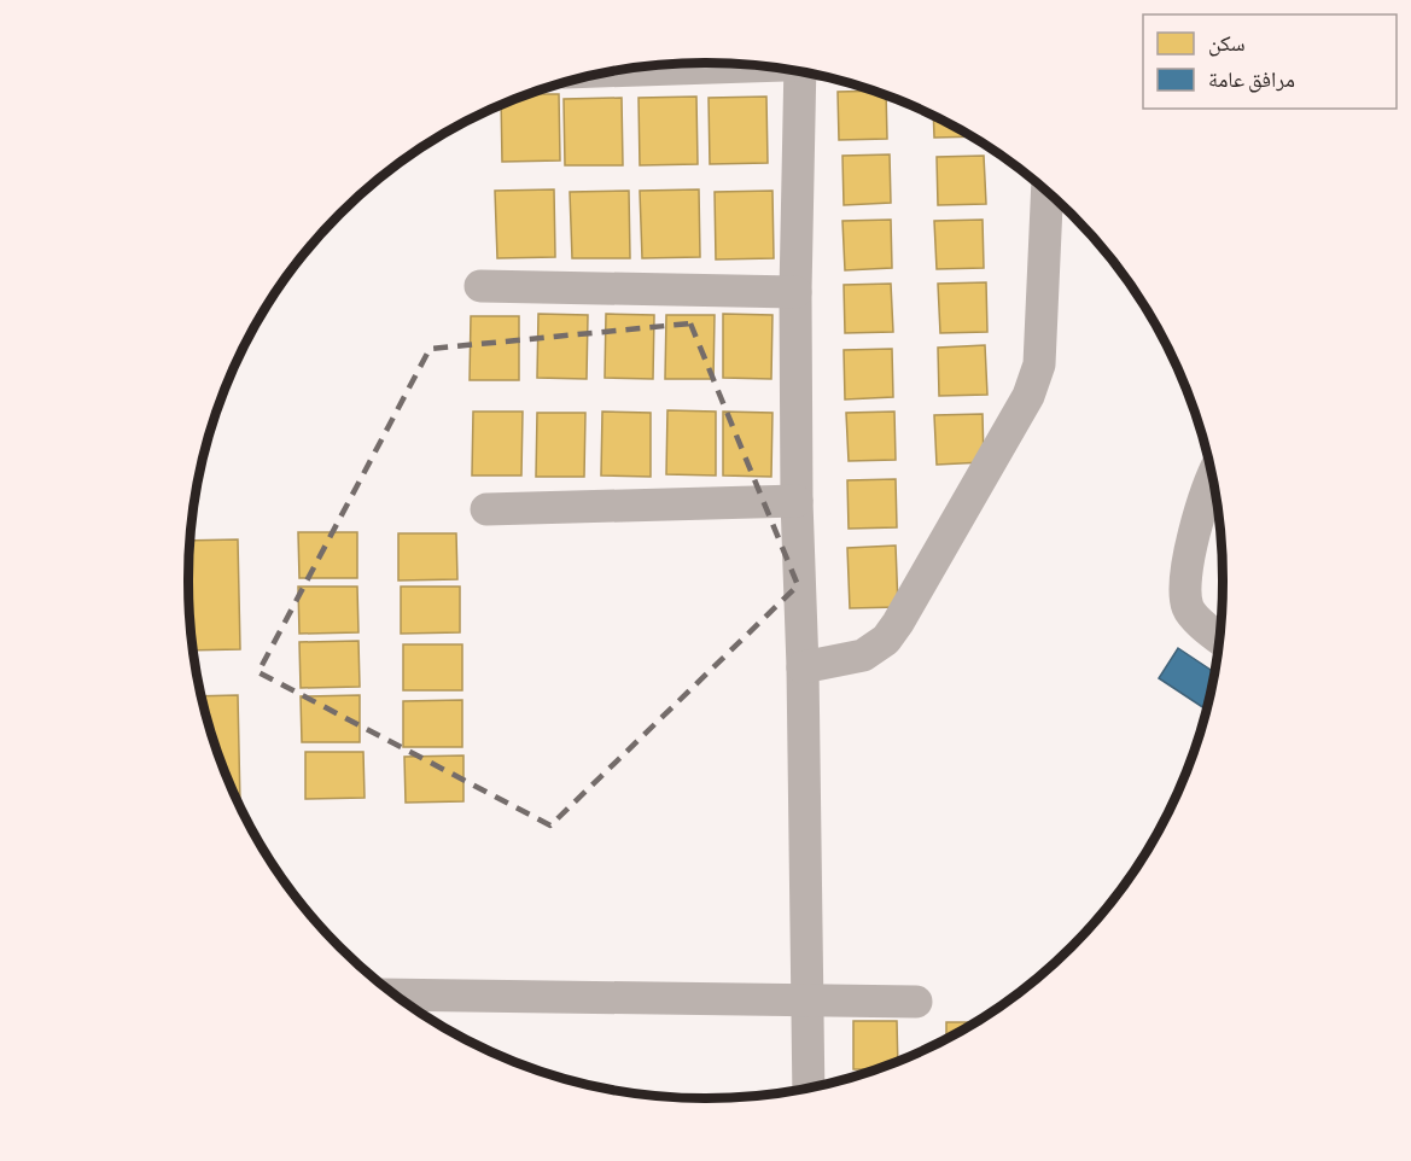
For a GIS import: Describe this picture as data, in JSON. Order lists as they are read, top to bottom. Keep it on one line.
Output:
{"legend":["سكن","مرافق عامة"]}
